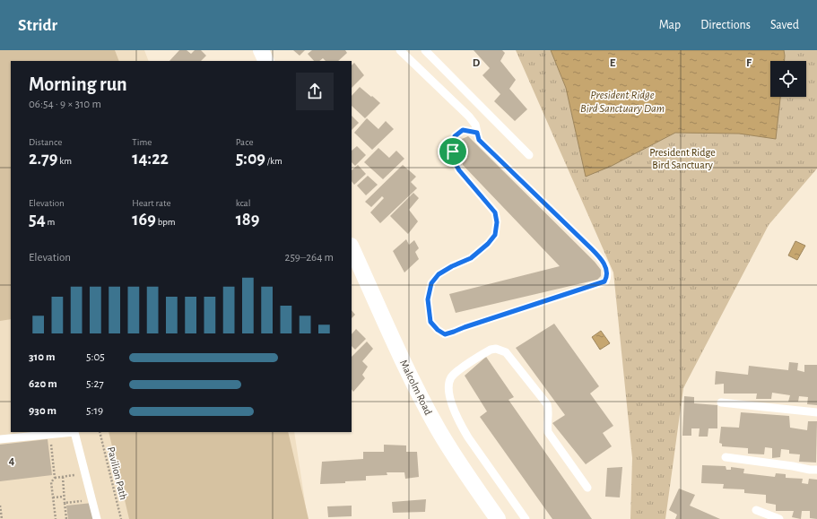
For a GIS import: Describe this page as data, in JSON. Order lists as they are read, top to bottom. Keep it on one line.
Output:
{"streets":{"street":["Malcolm Road"],"path":["Pavilion Path"]},"water":["President Ridge Bird Sanctuary Dam"],"parks":["President Ridge Bird Sanctuary"],"page":{"header":"Stridr","nav":["Map","Directions","Saved"],"heading":["Morning run","06:54 · 9 × 310 m"],"stats":[["Distance","2.79 km"],["Time","14:22"],["Pace","5:09 /km"],["Elevation","54 m"],["Heart rate","169 bpm"],["kcal","189"]],"chart":["Elevation","259–264 m"],"list":[{"name":"310 m","note":"5:05"},{"name":"620 m","note":"5:27"},{"name":"930 m","note":"5:19"}]},"grid":{"columns":["D","E","F"],"rows":["4"]}}
